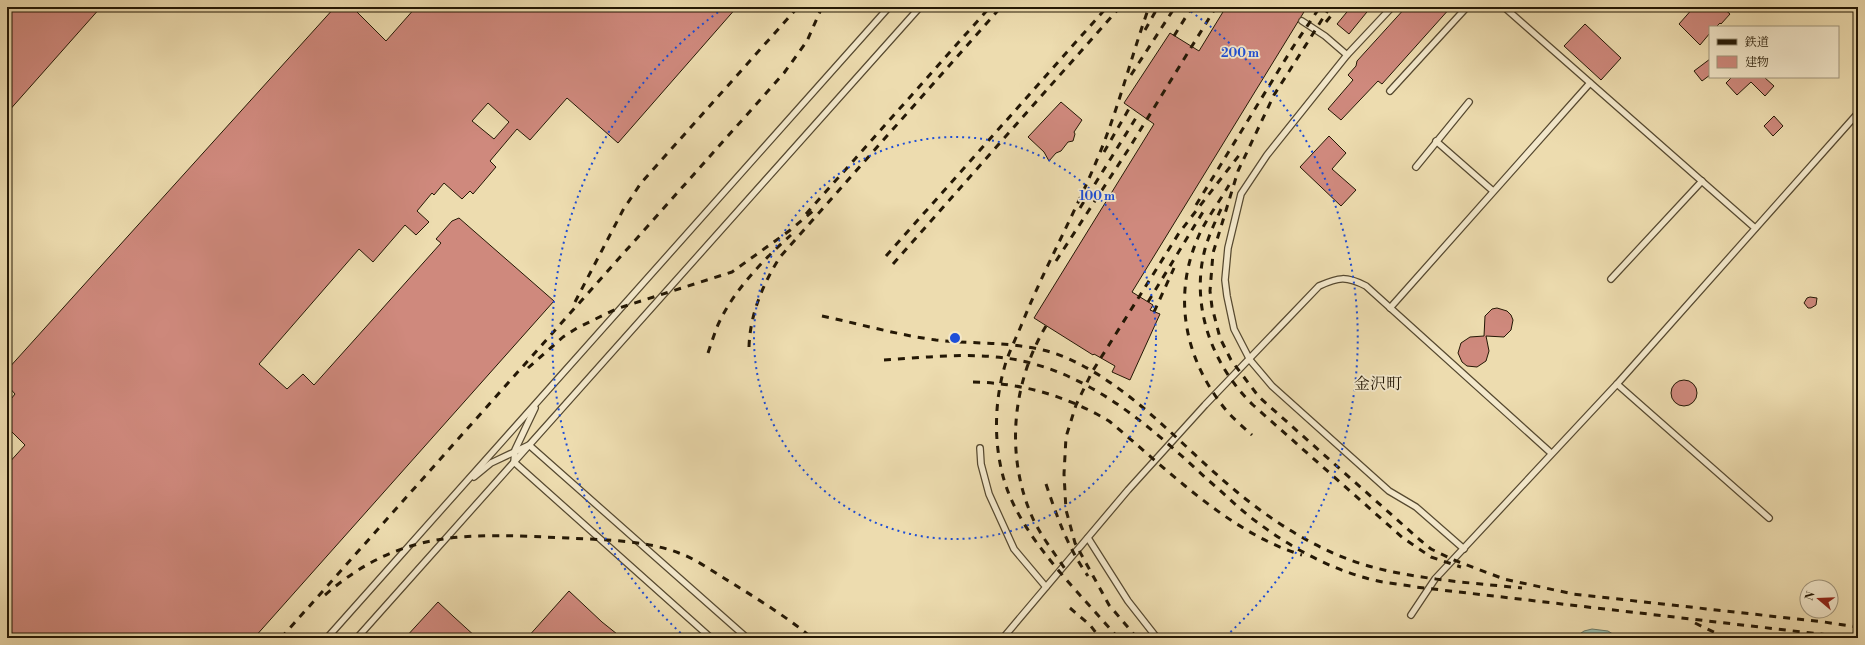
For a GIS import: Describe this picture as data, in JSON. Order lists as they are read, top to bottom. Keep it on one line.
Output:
{"districts":["金沢町"],"legend":["鉄道","建物"],"north":"left","rings":["200 m","100 m"]}
